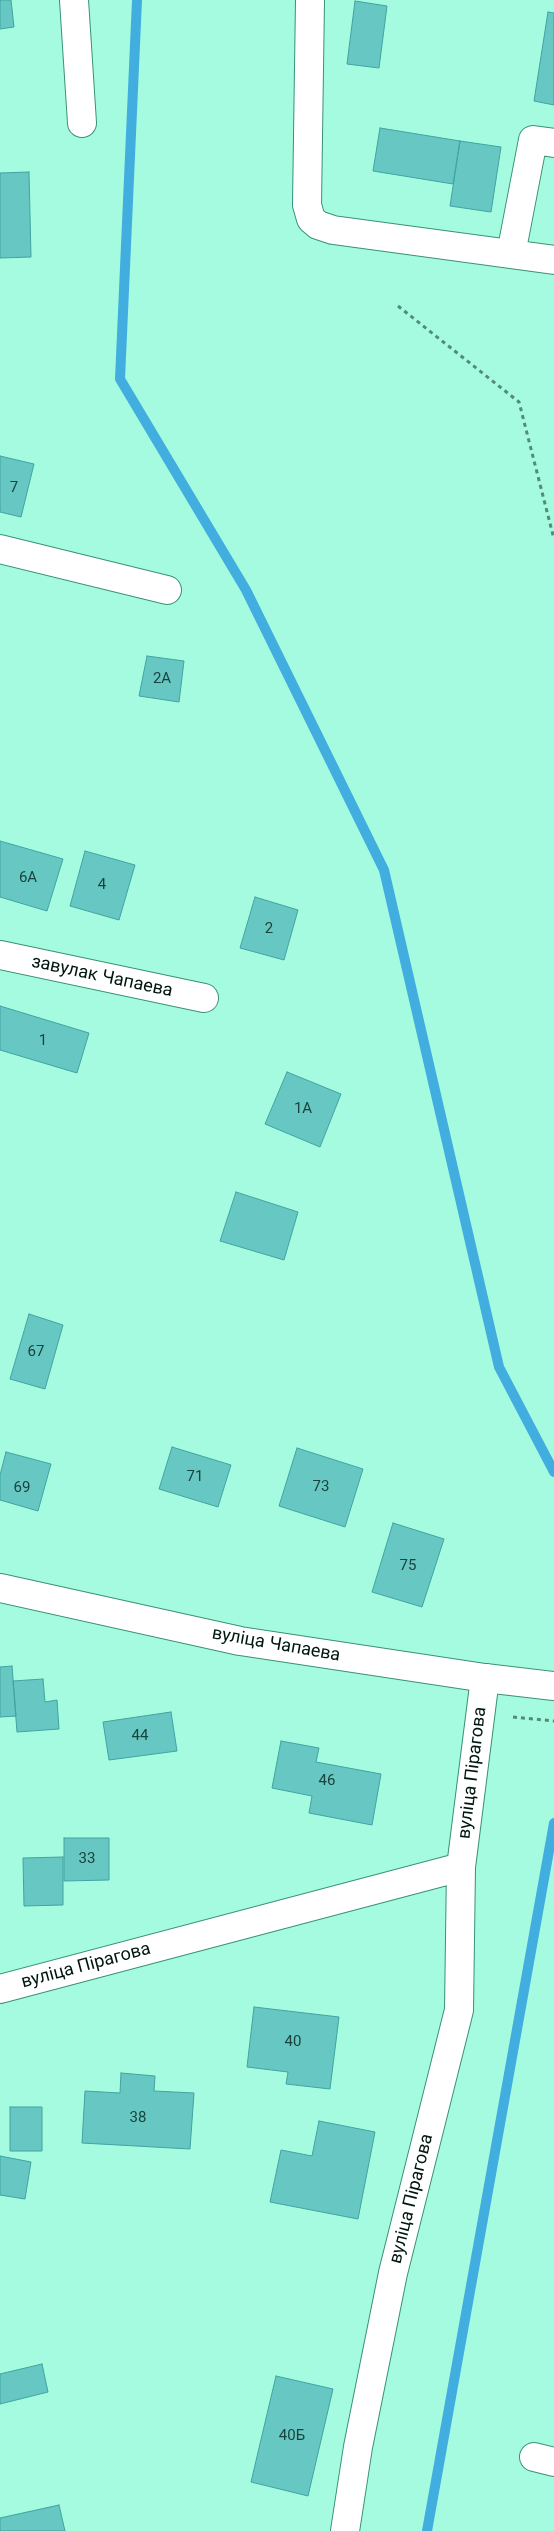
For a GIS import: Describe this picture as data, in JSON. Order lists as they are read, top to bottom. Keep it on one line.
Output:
{"streets":{"street":["завулак Чапаева","вуліца Чапаева","вуліца Пірагова"]},"crossings":[["вуліца Чапаева","вуліца Пірагова"]],"house_numbers":["7","2А","6А","4","2","1","1А","67","71","73","69","75","44","46","33","40","38","40Б"]}
